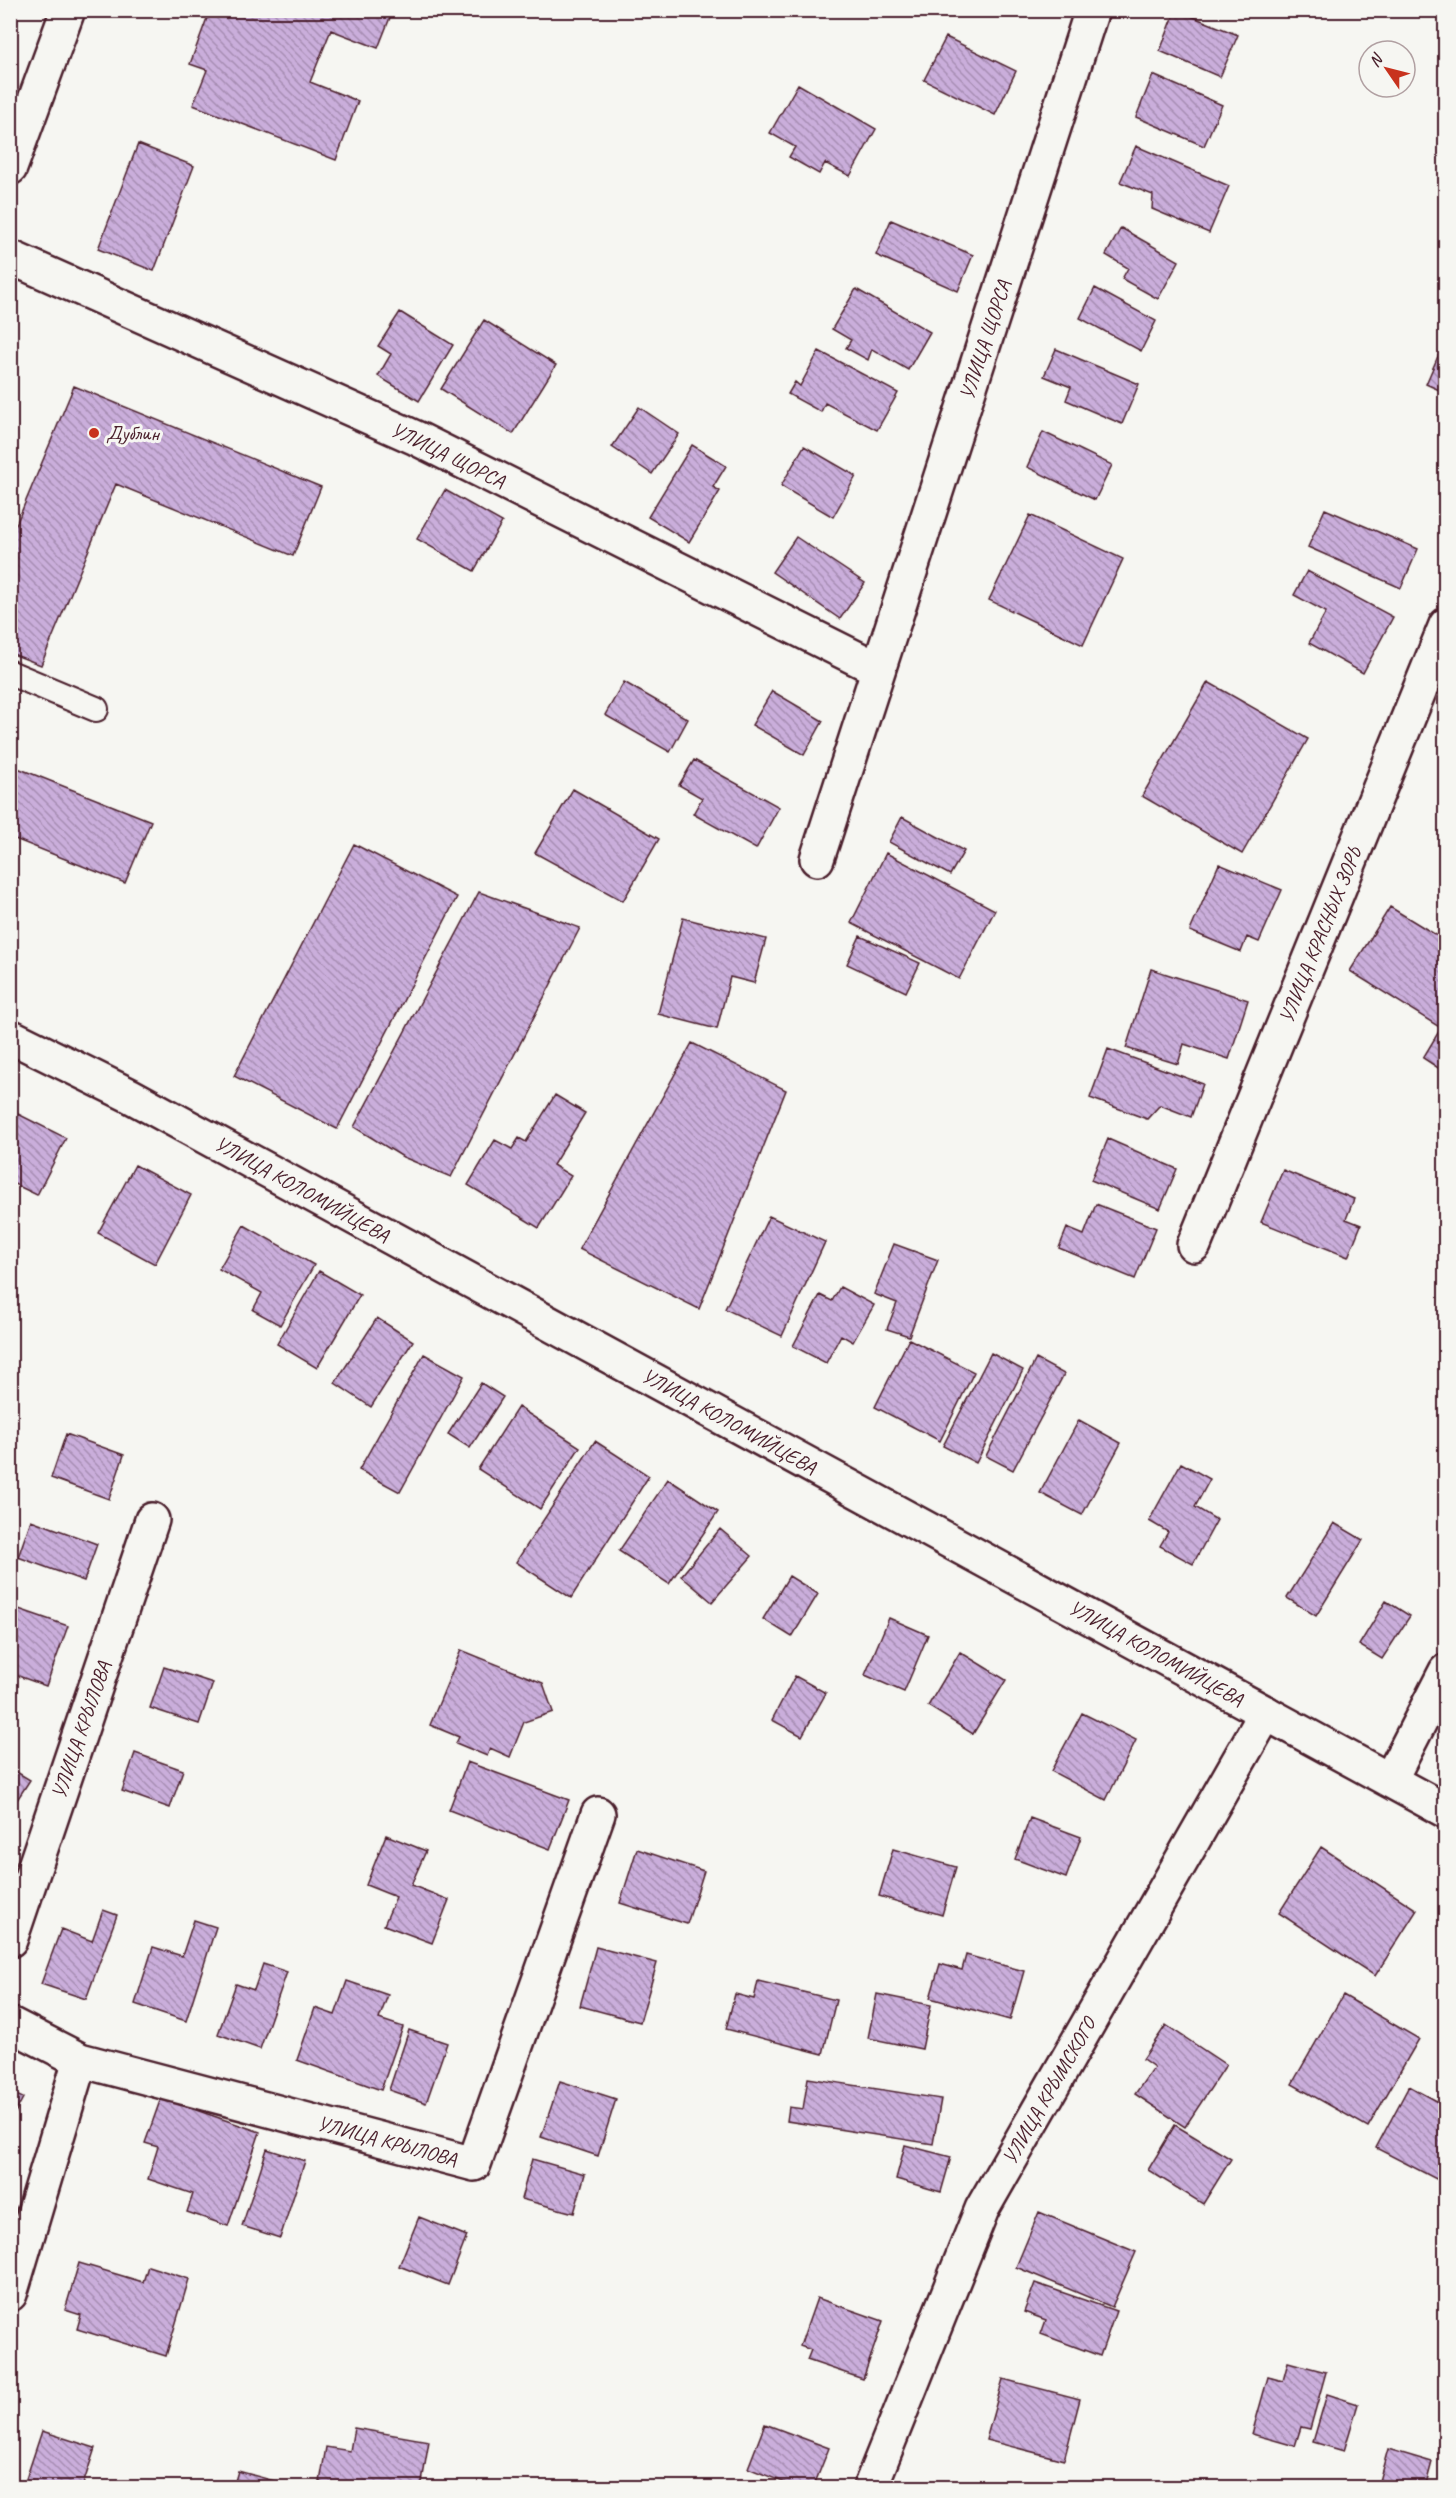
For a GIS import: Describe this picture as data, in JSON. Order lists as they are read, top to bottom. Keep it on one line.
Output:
{"streets":{"street":["УЛИЦА ЩОРСА","УЛИЦА КРАСНЫХ ЗОРЬ","УЛИЦА КОЛОМИЙЦЕВА","УЛИЦА КРЫЛОВА","УЛИЦА КРЫМСКОГО"]},"crossings":[["УЛИЦА КОЛОМИЙЦЕВА","УЛИЦА КРЫМСКОГО"]],"places":["Дублин"],"north":"top left"}
